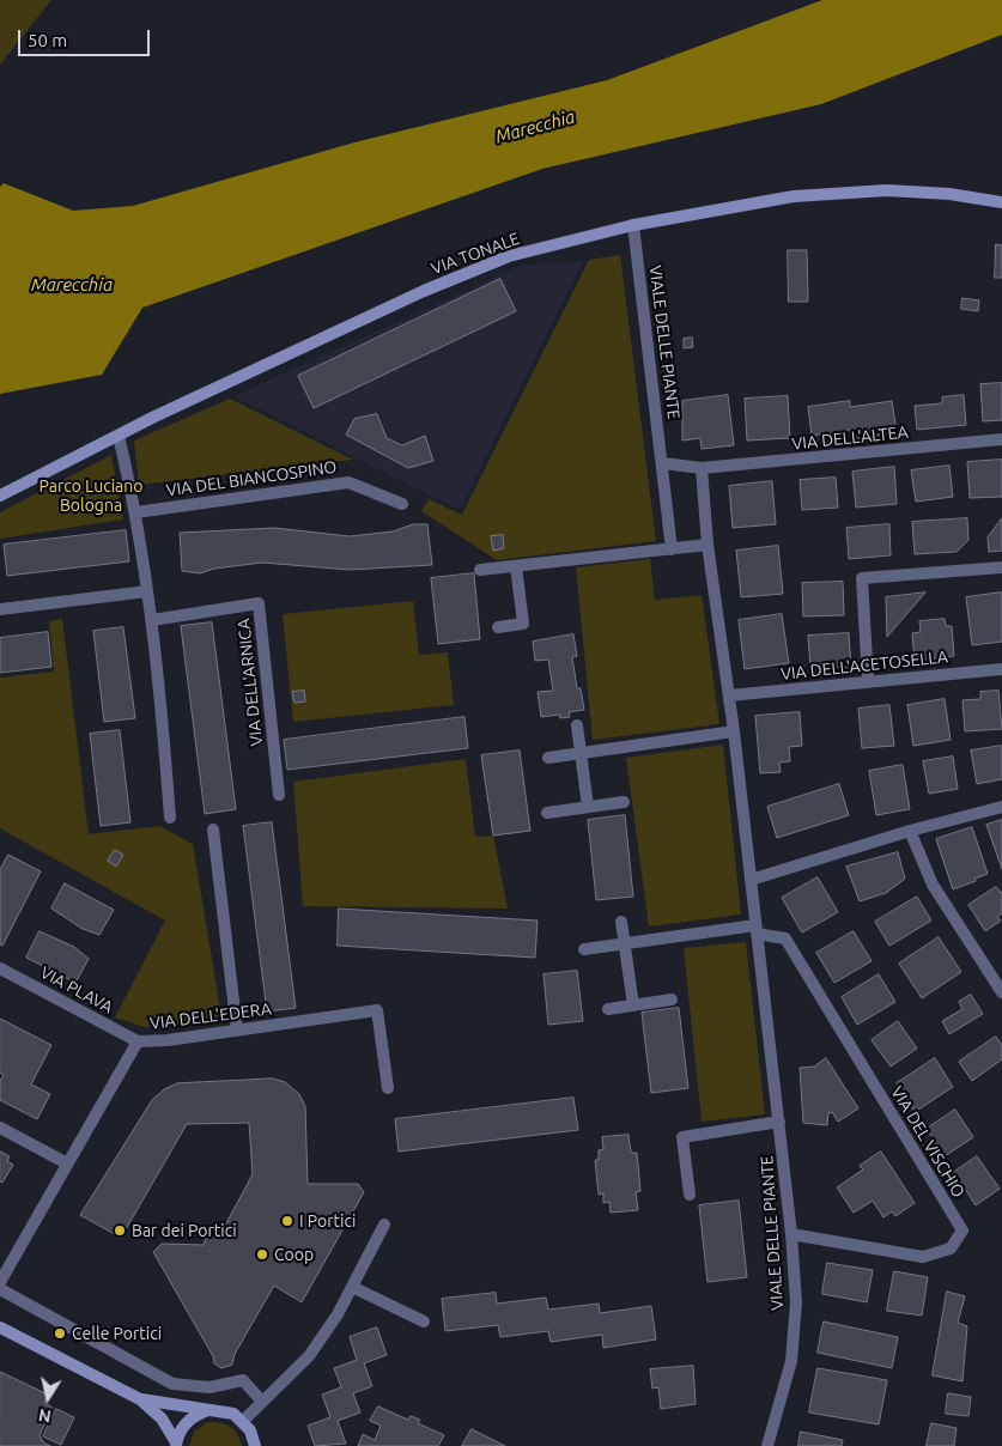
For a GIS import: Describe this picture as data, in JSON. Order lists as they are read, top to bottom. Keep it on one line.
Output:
{"streets":{"street":["VIA TONALE","VIALE DELLE PIANTE","VIA DELL'ALTEA","VIA DEL BIANCOSPINO","VIA DELL'ACETOSELLA","VIA DELL'ARNICA","VIA PLAVA","VIA DELL'EDERA","VIA DEL VISCHIO"]},"crossings":[["VIA TONALE","VIALE DELLE PIANTE"],["VIALE DELLE PIANTE","VIA DELL'ALTEA"],["VIALE DELLE PIANTE","VIA DELL'ACETOSELLA"],["VIALE DELLE PIANTE","VIA DEL VISCHIO"],["VIA PLAVA","VIA DELL'EDERA"]],"water":["Marecchia"],"parks":["Parco Luciano Bologna"],"places":["I Portici","Bar dei Portici","Coop","Celle Portici"],"scale_bar":"50 m","north":"bottom"}
